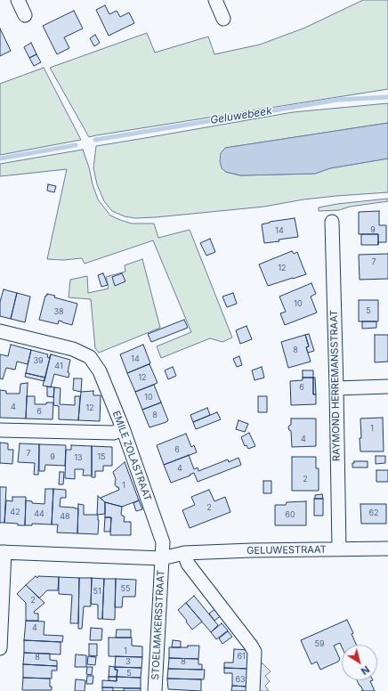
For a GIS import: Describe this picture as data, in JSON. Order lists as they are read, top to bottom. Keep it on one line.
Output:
{"streets":{"street":["RAYMOND HERREMANSSTRAAT","EMILE ZOLASTRAAT","GELUWESTRAAT","STOELMAKERSSTRAAT"]},"crossings":[["RAYMOND HERREMANSSTRAAT","GELUWESTRAAT"],["EMILE ZOLASTRAAT","GELUWESTRAAT"],["EMILE ZOLASTRAAT","STOELMAKERSSTRAAT"],["GELUWESTRAAT","STOELMAKERSSTRAAT"]],"water":["Geluwebeek"],"house_numbers":["9","14","7","12","10","5","38","8","14","39","41","12","6","10","4","12","6","8","1","4","6","7","9","15","13","4","2","1","2","42","62","44","60","48","55","51","2","4","59","1","61","8","3","8","5","63"],"north":"bottom right"}
